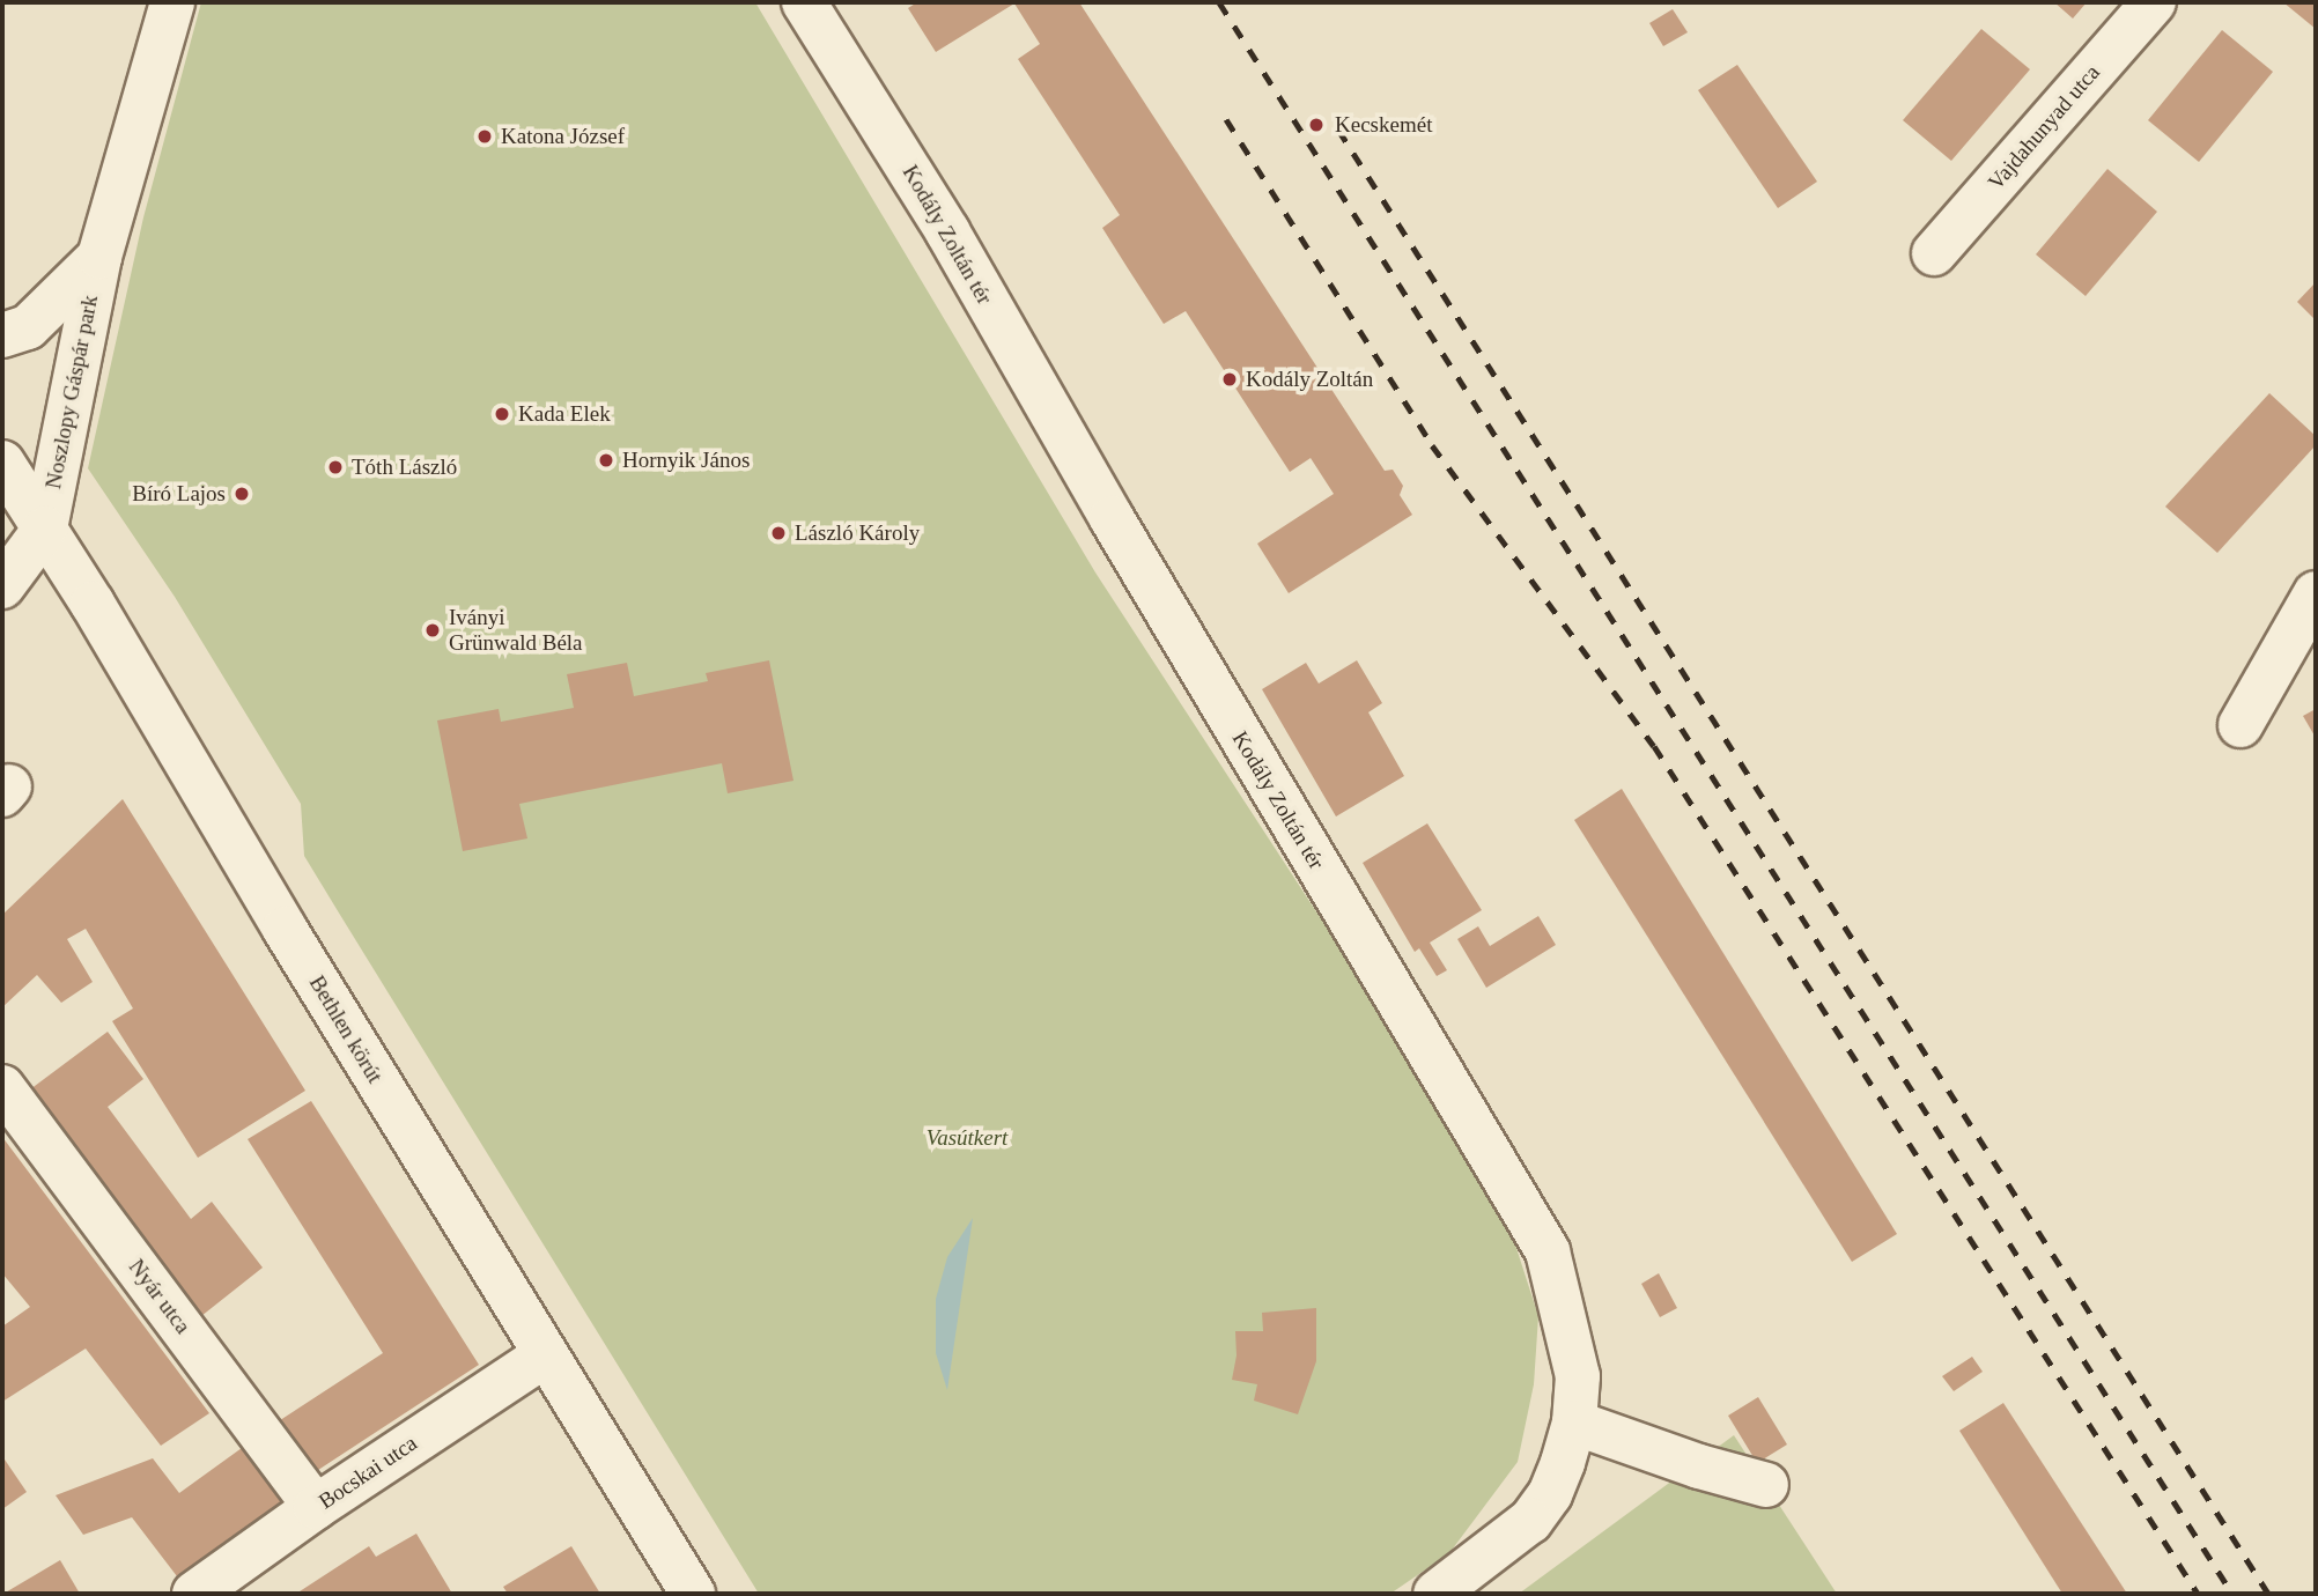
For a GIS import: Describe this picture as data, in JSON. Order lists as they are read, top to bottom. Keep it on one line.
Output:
{"streets":{"street":["Vajdahunyad utca","Kodály Zoltán tér","Noszlopy Gáspár park","Bethlen körút","Nyár utca","Bocskai utca"]},"crossings":[["Noszlopy Gáspár park","Bethlen körút"],["Bethlen körút","Bocskai utca"],["Nyár utca","Bocskai utca"]],"parks":["Vasútkert"],"places":["Kecskemét","Katona József","Kodály Zoltán","Kada Elek","Hornyik János","Tóth László","Bíró Lajos","László Károly","Iványi Grünwald Béla"]}
